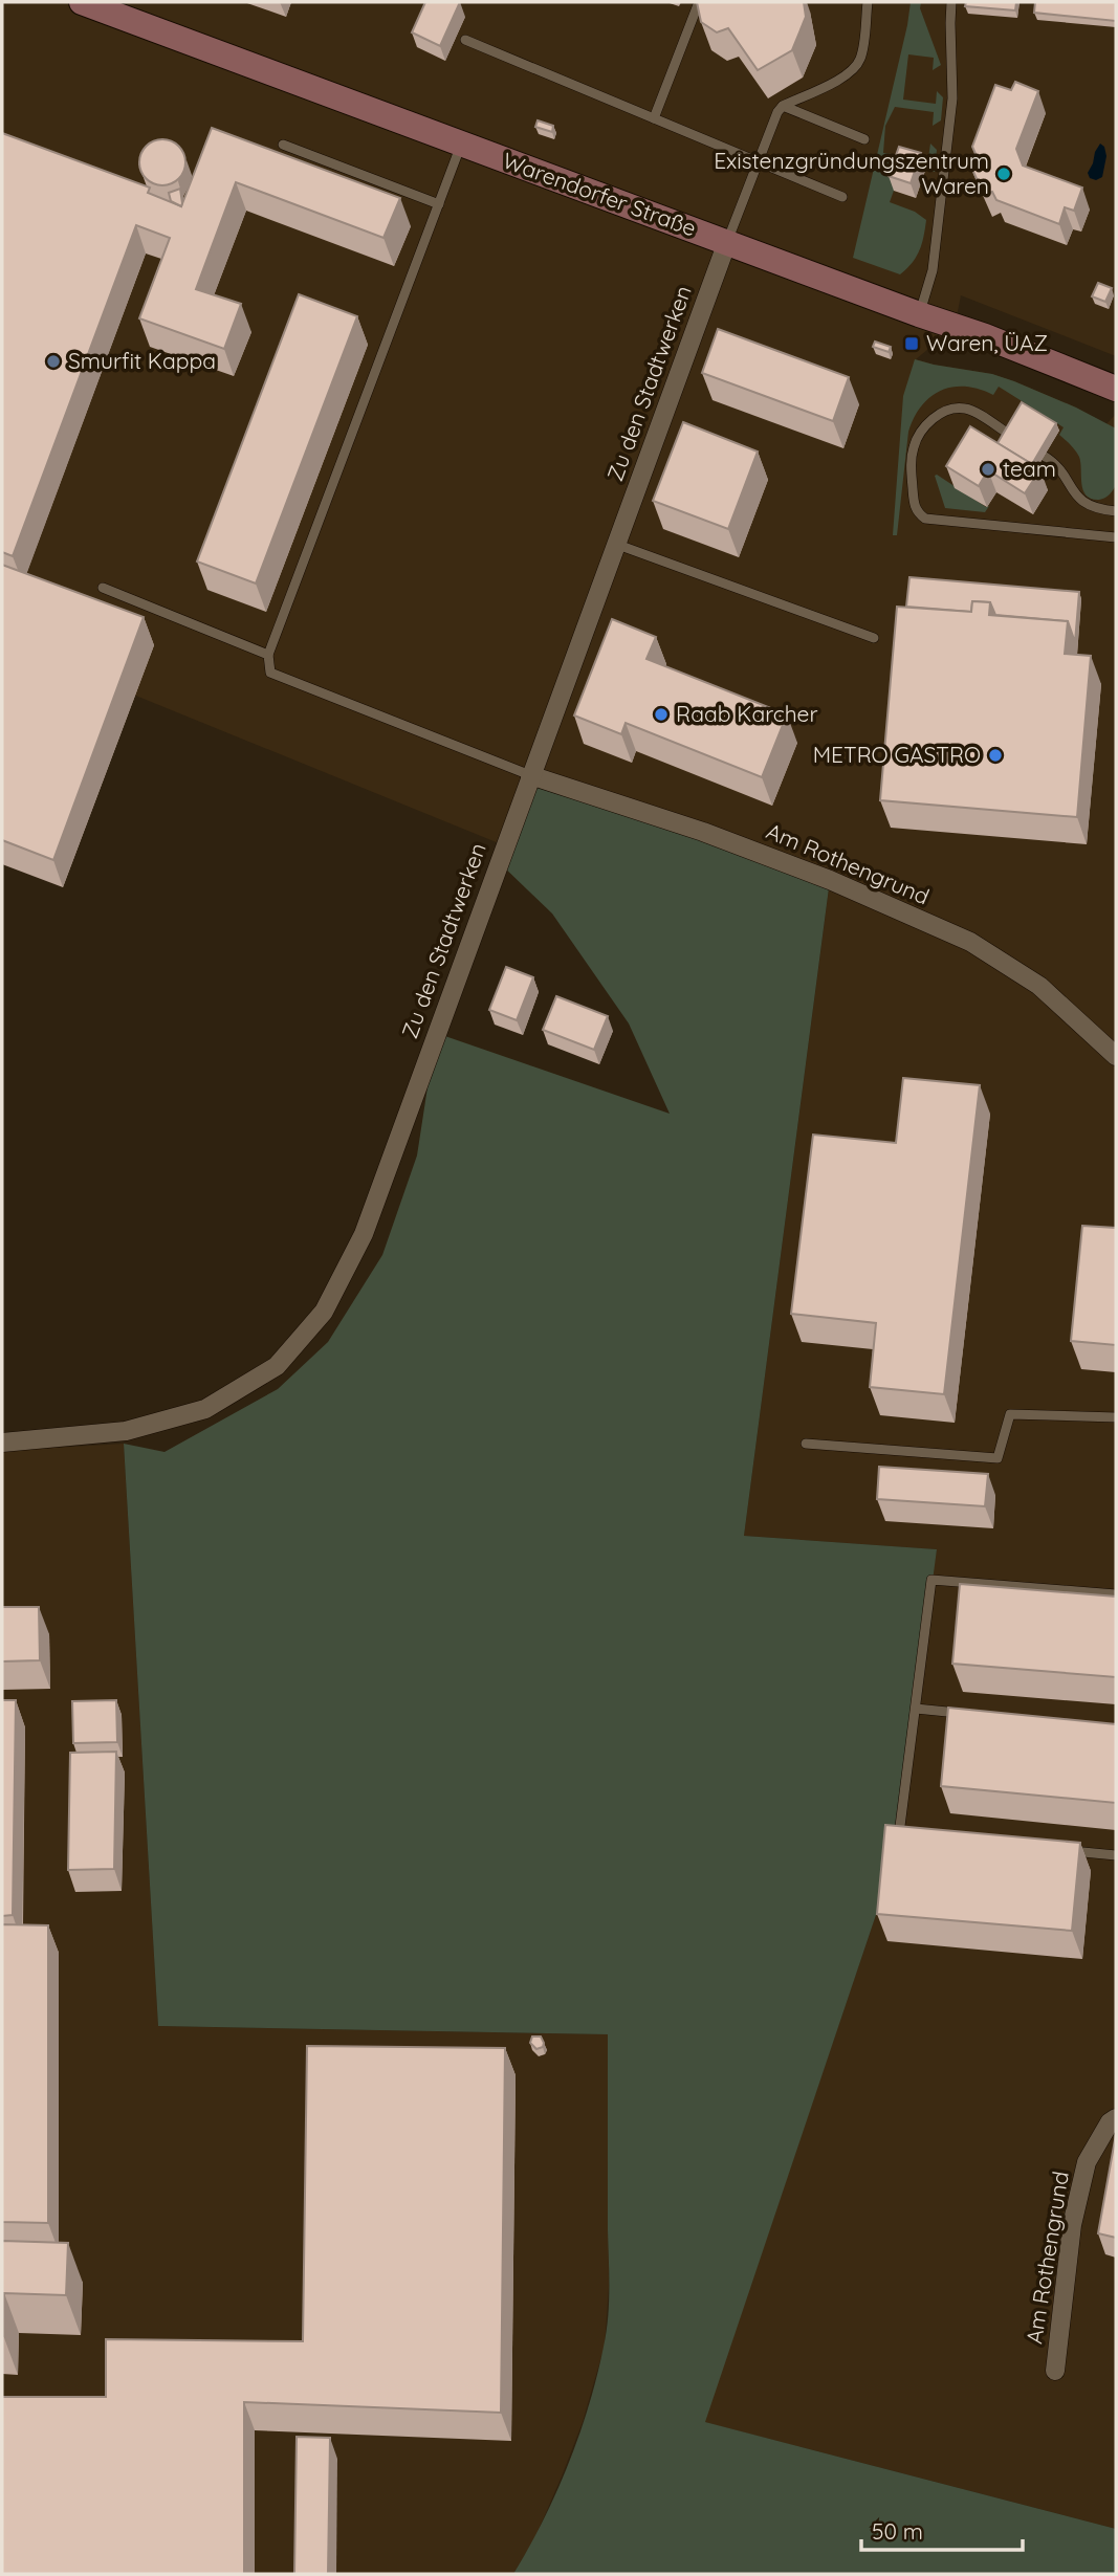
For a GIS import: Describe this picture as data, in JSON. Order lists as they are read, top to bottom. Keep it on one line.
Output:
{"streets":{"main road":["Warendorfer Straße"],"street":["Zu den Stadtwerken","Am Rothengrund"]},"crossings":[["Warendorfer Straße","Zu den Stadtwerken"],["Zu den Stadtwerken","Am Rothengrund"]],"places":{"other":["Existenzgründungszentrum Waren","Smurfit Kappa","team","Raab Karcher","METRO GASTRO"],"transit":["Waren, ÜAZ"]},"scale_bar":"50 m"}
